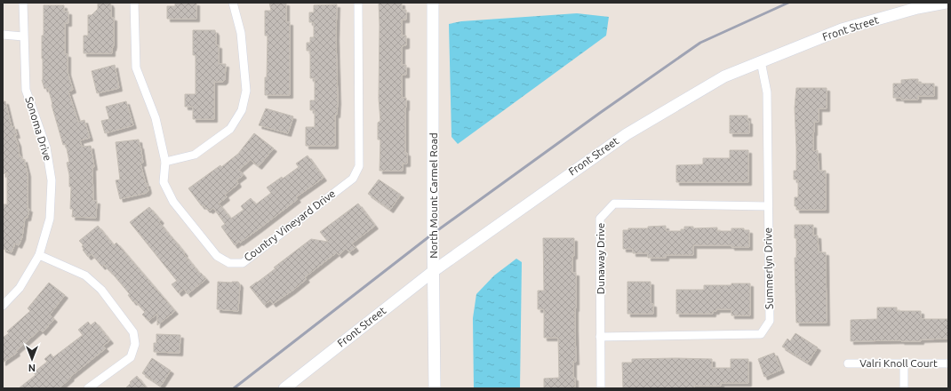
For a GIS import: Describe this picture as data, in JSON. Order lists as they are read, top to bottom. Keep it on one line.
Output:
{"streets":{"street":["Front Street","Sonoma Drive","North Mount Carmel Road","Country Vineyard Drive","Dunaway Drive","Summerlyn Drive","Valri Knoll Court"]},"crossings":[["Front Street","North Mount Carmel Road"],["Front Street","Summerlyn Drive"],["Dunaway Drive","Summerlyn Drive"]],"north":"bottom"}
